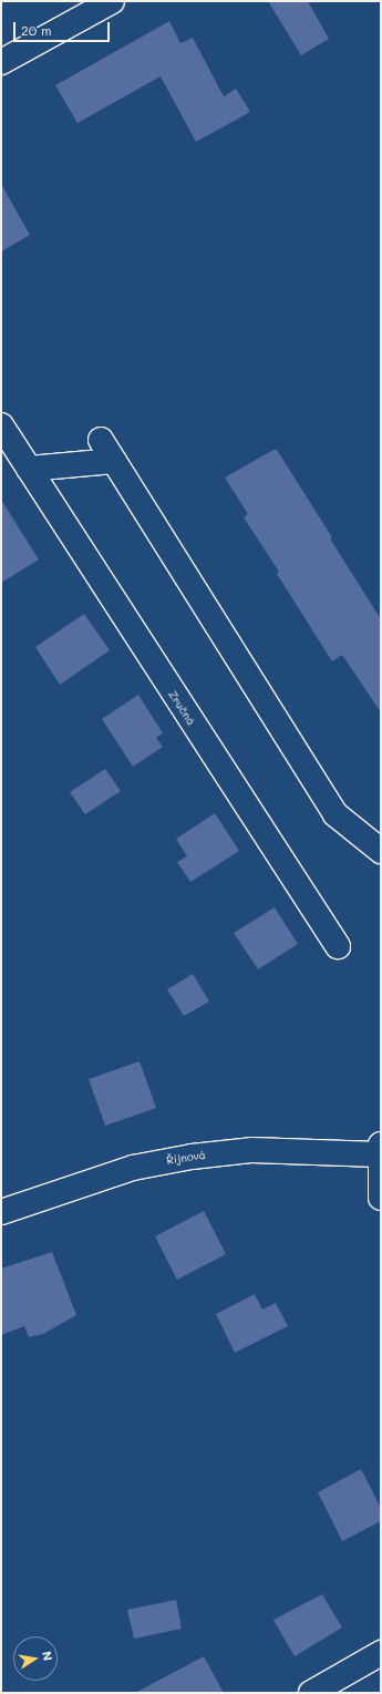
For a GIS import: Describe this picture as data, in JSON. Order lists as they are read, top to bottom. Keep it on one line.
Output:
{"streets":{"street":["Zručná","Říjnová"]},"scale_bar":"20 m","north":"right"}
